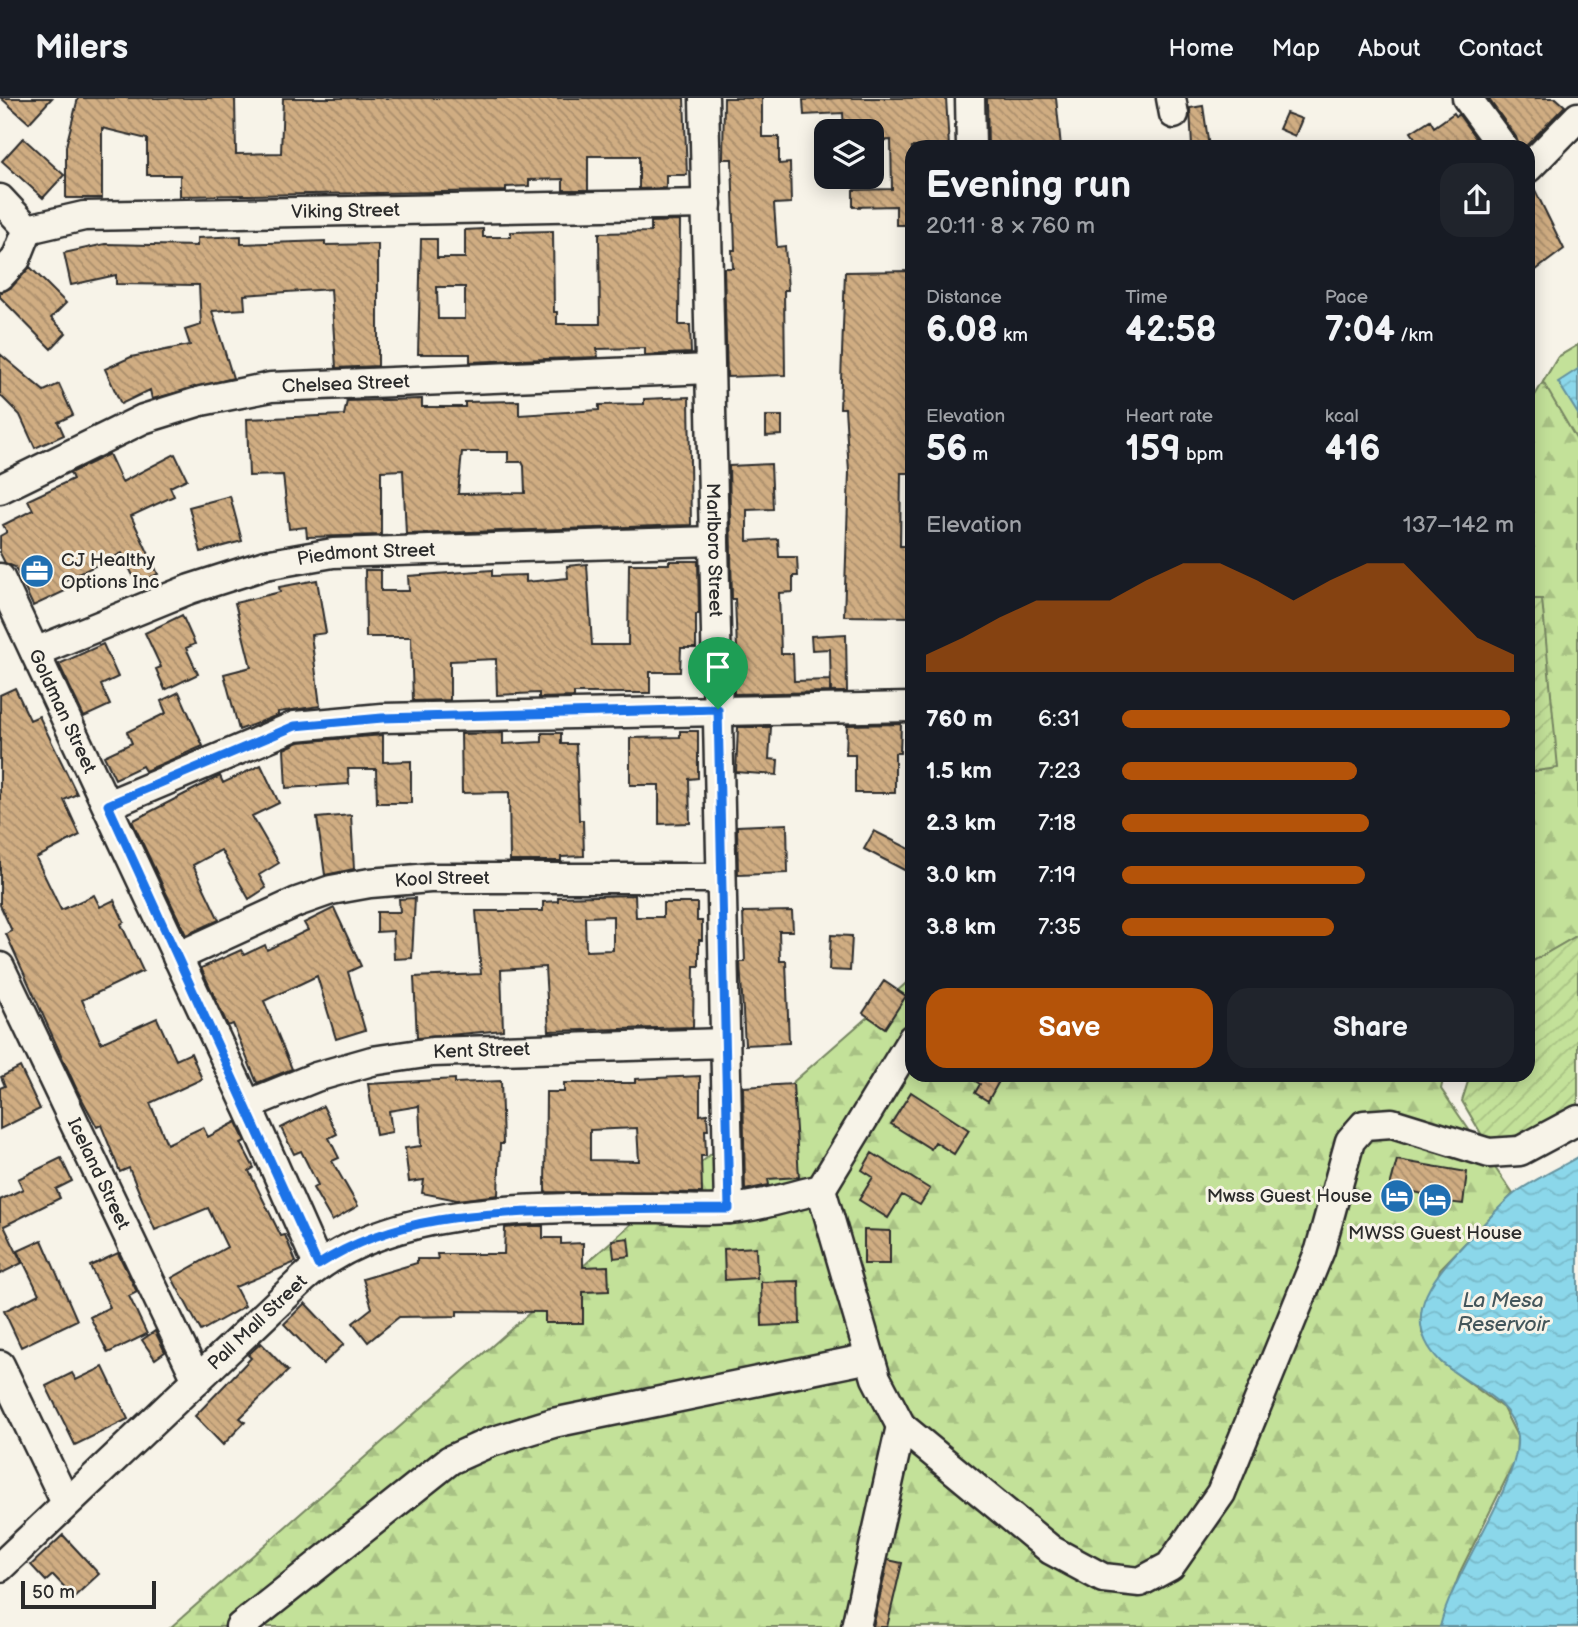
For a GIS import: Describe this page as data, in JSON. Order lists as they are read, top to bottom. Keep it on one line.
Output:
{"streets":{"street":["Viking Street","Chelsea Street","Marlboro Street","Piedmont Street","Goldman Street","Kool Street","Kent Street","Iceland Street","Pall Mall Street"]},"crossings":[["Viking Street","Marlboro Street"],["Chelsea Street","Marlboro Street"],["Marlboro Street","Piedmont Street"],["Marlboro Street","Kool Street"],["Marlboro Street","Kent Street"],["Marlboro Street","Pall Mall Street"],["Piedmont Street","Goldman Street"],["Goldman Street","Kool Street"],["Goldman Street","Kent Street"],["Goldman Street","Pall Mall Street"],["Iceland Street","Pall Mall Street"]],"water":["La Mesa Reservoir"],"places":{"office":["CJ Healthy Options Inc"],"hotel":["Mwss Guest House","MWSS Guest House"]},"scale_bar":"50 m","page":{"header":"Milers","nav":["Home","Map","About","Contact"],"heading":["Evening run","20:11 · 8 × 760 m"],"stats":[["Distance","6.08 km"],["Time","42:58"],["Pace","7:04 /km"],["Elevation","56 m"],["Heart rate","159 bpm"],["kcal","416"]],"chart":["Elevation","137–142 m"],"list":[{"name":"760 m","note":"6:31"},{"name":"1.5 km","note":"7:23"},{"name":"2.3 km","note":"7:18"},{"name":"3.0 km","note":"7:19"},{"name":"3.8 km","note":"7:35"}],"buttons":["Save","Share"],"scale":"50 m"}}
